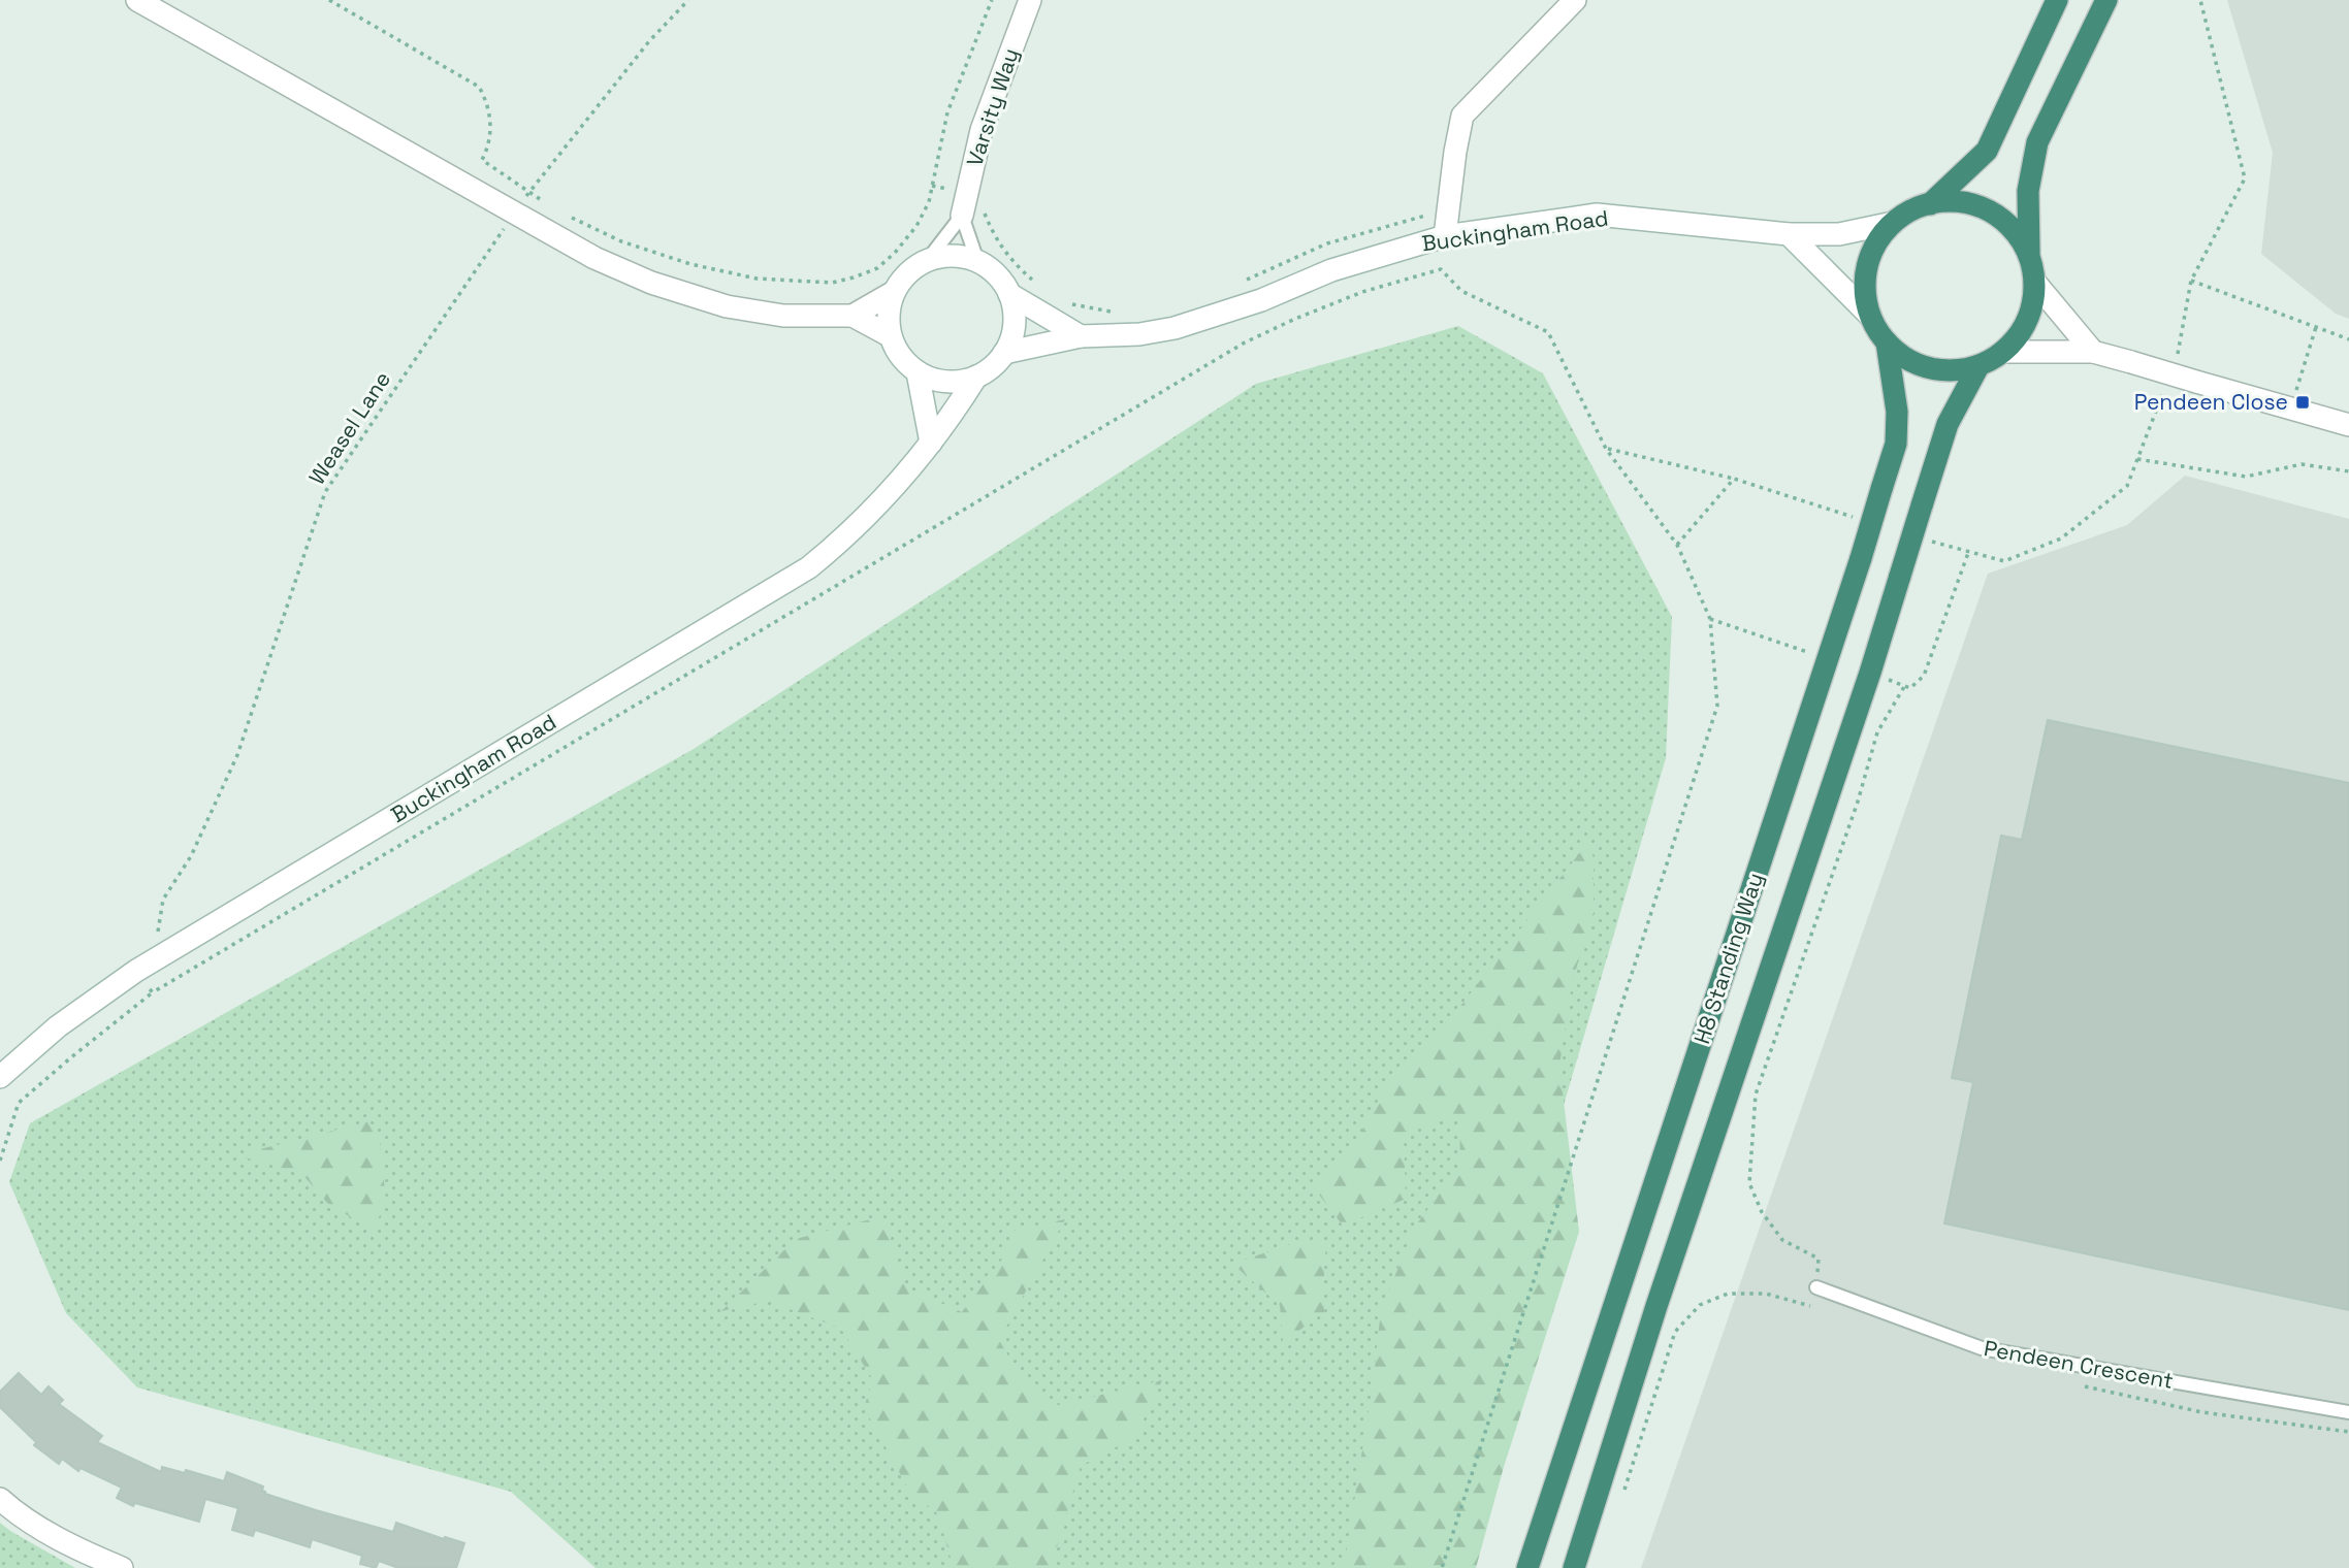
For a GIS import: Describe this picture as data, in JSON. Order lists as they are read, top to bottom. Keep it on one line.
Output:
{"streets":{"highway":["H8 Standing Way"],"main road":["Varsity Way","Buckingham Road"],"lane":["Pendeen Crescent"],"path":["Weasel Lane"]},"crossings":[["Buckingham Road","H8 Standing Way"]],"places":{"transit":["Pendeen Close"]}}
